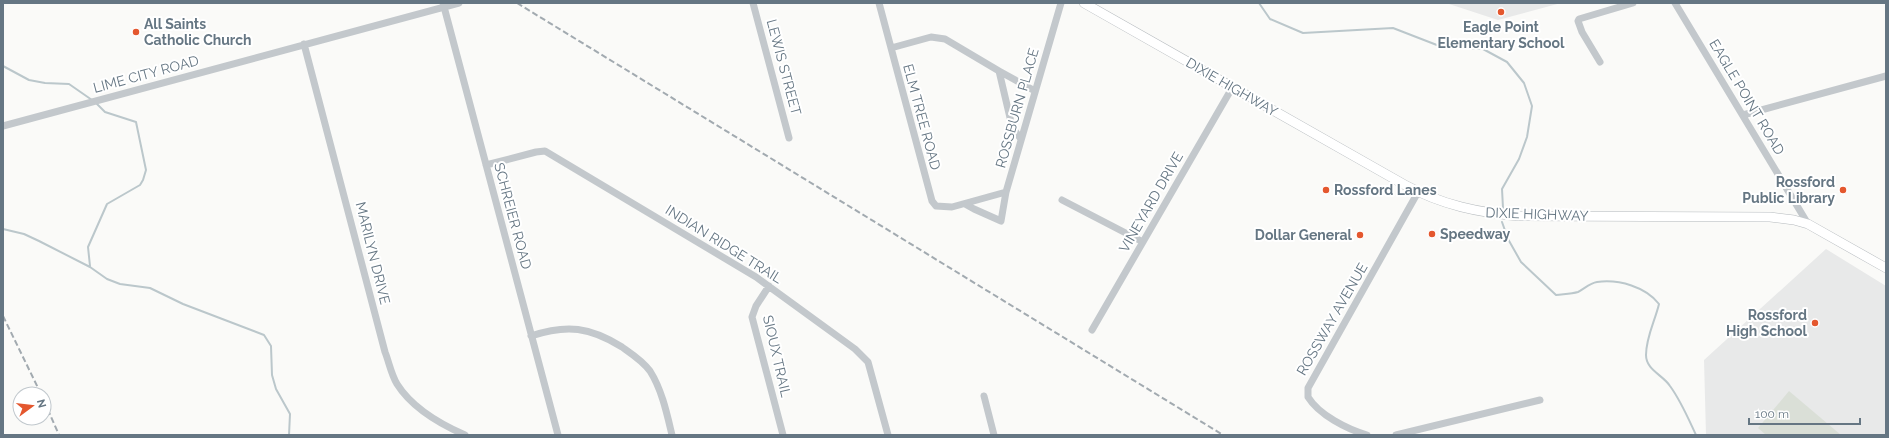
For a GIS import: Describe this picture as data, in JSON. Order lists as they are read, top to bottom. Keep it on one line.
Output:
{"streets":{"main road":["DIXIE HIGHWAY"],"street":["LEWIS STREET","LIME CITY ROAD","EAGLE POINT ROAD","ROSSBURN PLACE","ELM TREE ROAD","VINEYARD DRIVE","SCHREIER ROAD","INDIAN RIDGE TRAIL","MARILYN DRIVE","ROSSWAY AVENUE","SIOUX TRAIL"]},"crossings":[["LIME CITY ROAD","SCHREIER ROAD"],["LIME CITY ROAD","MARILYN DRIVE"],["DIXIE HIGHWAY","EAGLE POINT ROAD"],["DIXIE HIGHWAY","VINEYARD DRIVE"],["DIXIE HIGHWAY","ROSSWAY AVENUE"],["ROSSBURN PLACE","ELM TREE ROAD"],["SCHREIER ROAD","INDIAN RIDGE TRAIL"],["INDIAN RIDGE TRAIL","SIOUX TRAIL"]],"places":["Eagle Point Elementary School","All Saints Catholic Church","Rossford Lanes","Rossford Public Library","Speedway","Dollar General","Rossford High School"],"scale_bar":"100 m","north":"right"}
